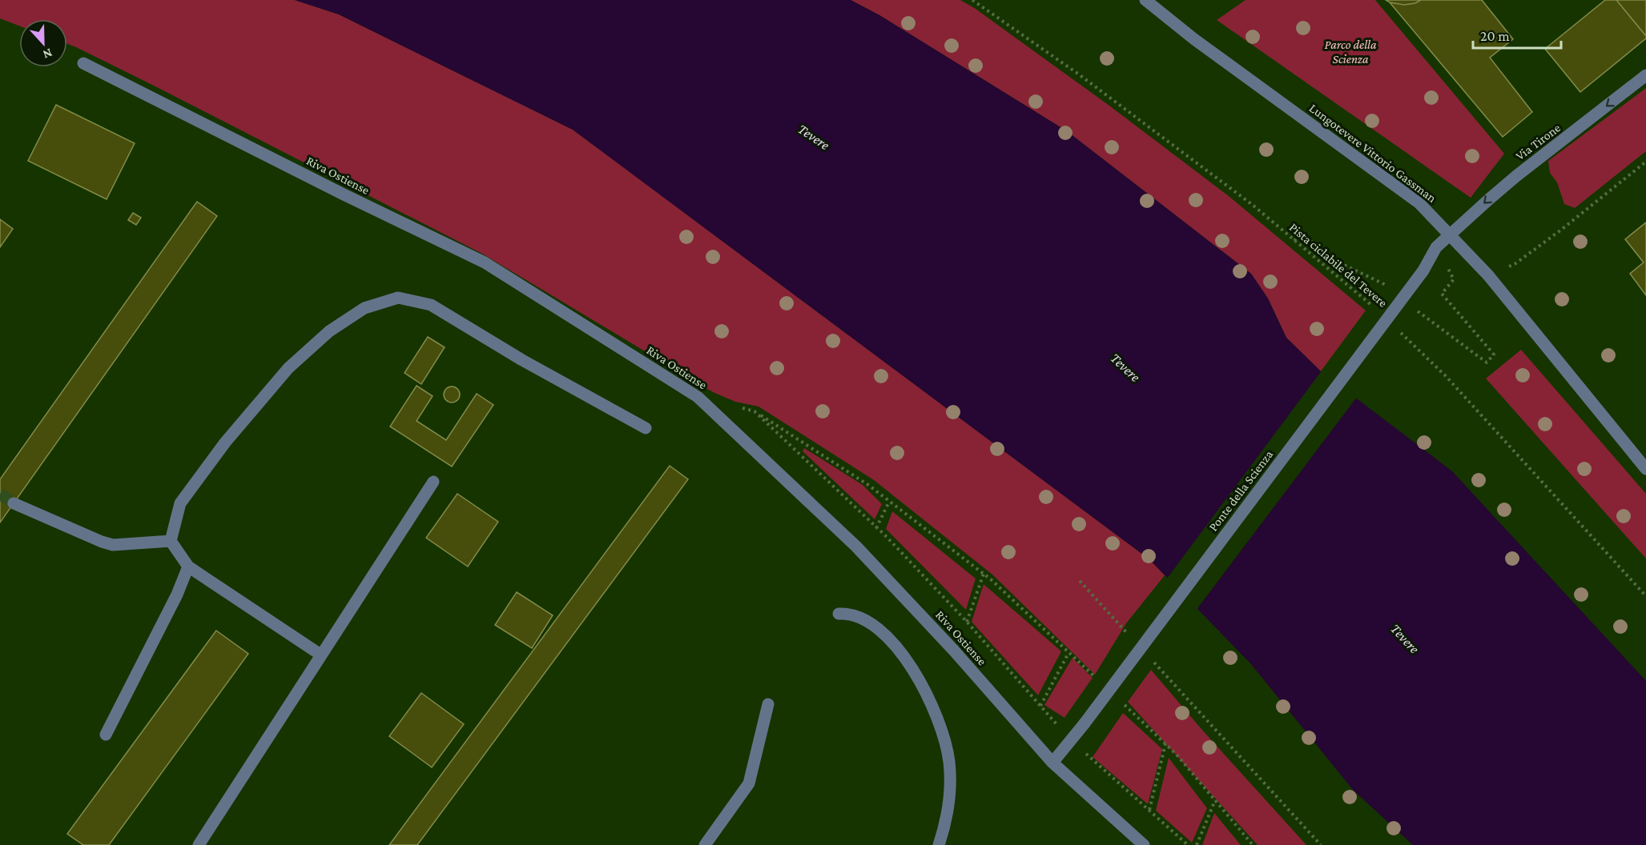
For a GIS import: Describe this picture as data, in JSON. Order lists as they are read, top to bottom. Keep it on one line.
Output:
{"streets":{"street":["Via Tirone","Lungotevere Vittorio Gassman","Riva Ostiense","Ponte della Scienza"],"path":["Pista ciclabile del Tevere"]},"crossings":[["Via Tirone","Lungotevere Vittorio Gassman"],["Via Tirone","Ponte della Scienza"],["Lungotevere Vittorio Gassman","Ponte della Scienza"],["Riva Ostiense","Ponte della Scienza"]],"one_way":["Via Tirone"],"water":["Tevere"],"parks":["Parco della Scienza"],"scale_bar":"20 m","north":"bottom"}
